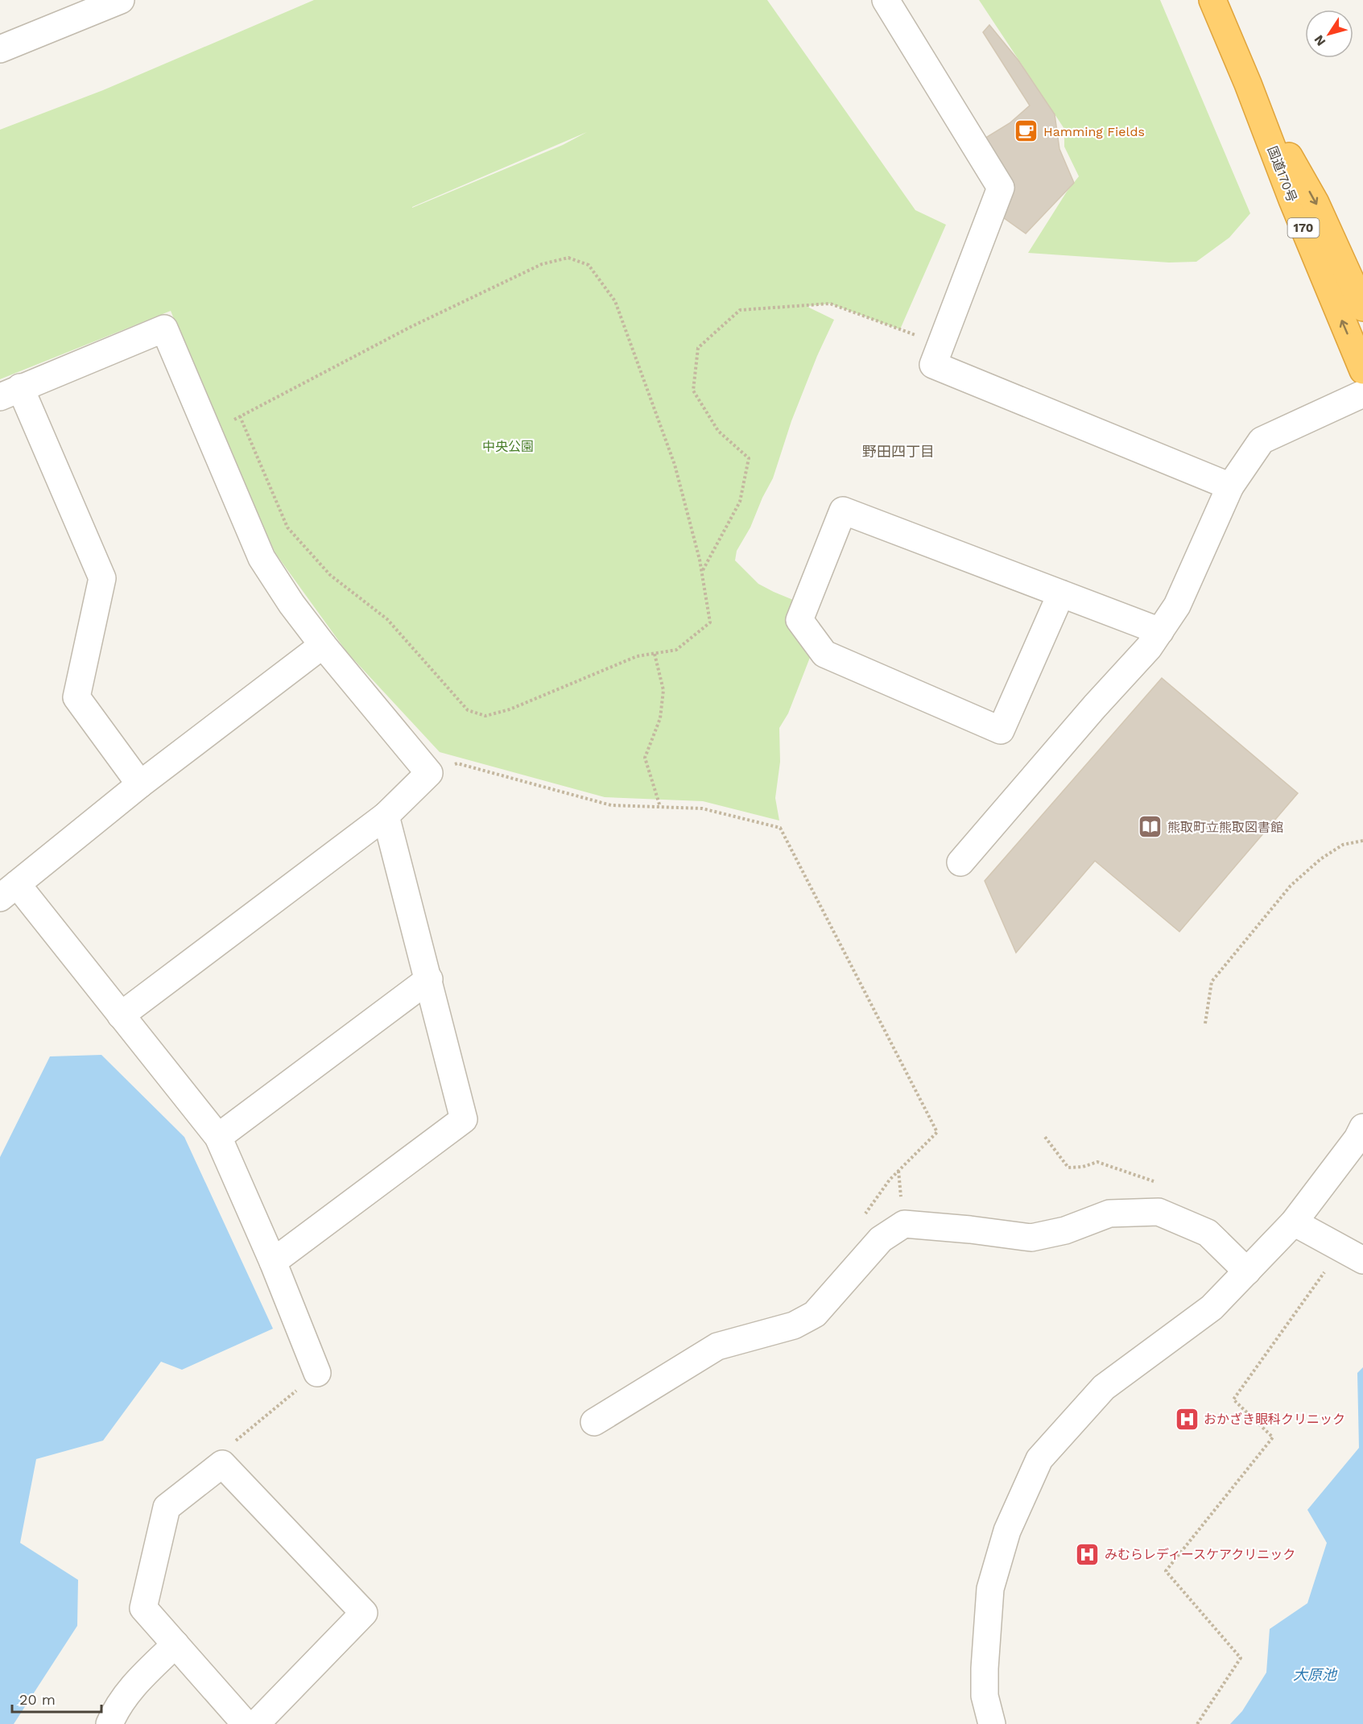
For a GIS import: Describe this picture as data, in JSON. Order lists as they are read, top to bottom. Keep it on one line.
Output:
{"streets":{"highway":["国道170号","170"]},"districts":["野田四丁目"],"water":["大原池"],"parks":["中央公園"],"places":{"cafe":["Hamming Fields"],"library":["熊取町立熊取図書館"],"hospital":["おかざき眼科クリニック","みむらレディースケアクリニック"]},"scale_bar":"20 m","north":"bottom left"}
